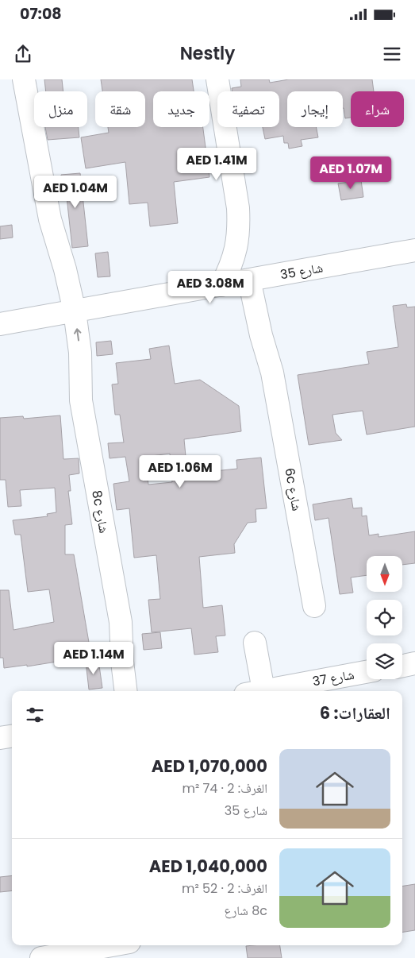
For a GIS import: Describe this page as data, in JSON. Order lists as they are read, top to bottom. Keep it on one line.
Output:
{"streets":{"street":["شارع 35","6c شارع","8c شارع","شارع 37"]},"crossings":[["شارع 35","6c شارع"],["شارع 35","8c شارع"]],"north":"bottom","page":{"status":"07:08","header":"Nestly","chip":["شراء","إيجار","تصفية","جديد","شقة","منزل"],"price":["AED 1.41M","AED 1.07M","AED 1.04M","AED 3.08M","AED 1.06M","AED 1.14M"],"heading":"العقارات: 6","list":[{"name":"AED 1,070,000","note":"الغرف: 2 · 74 m² · شارع 35"},{"name":"AED 1,040,000","note":"الغرف: 2 · 52 m² · 8c شارع"}]}}
